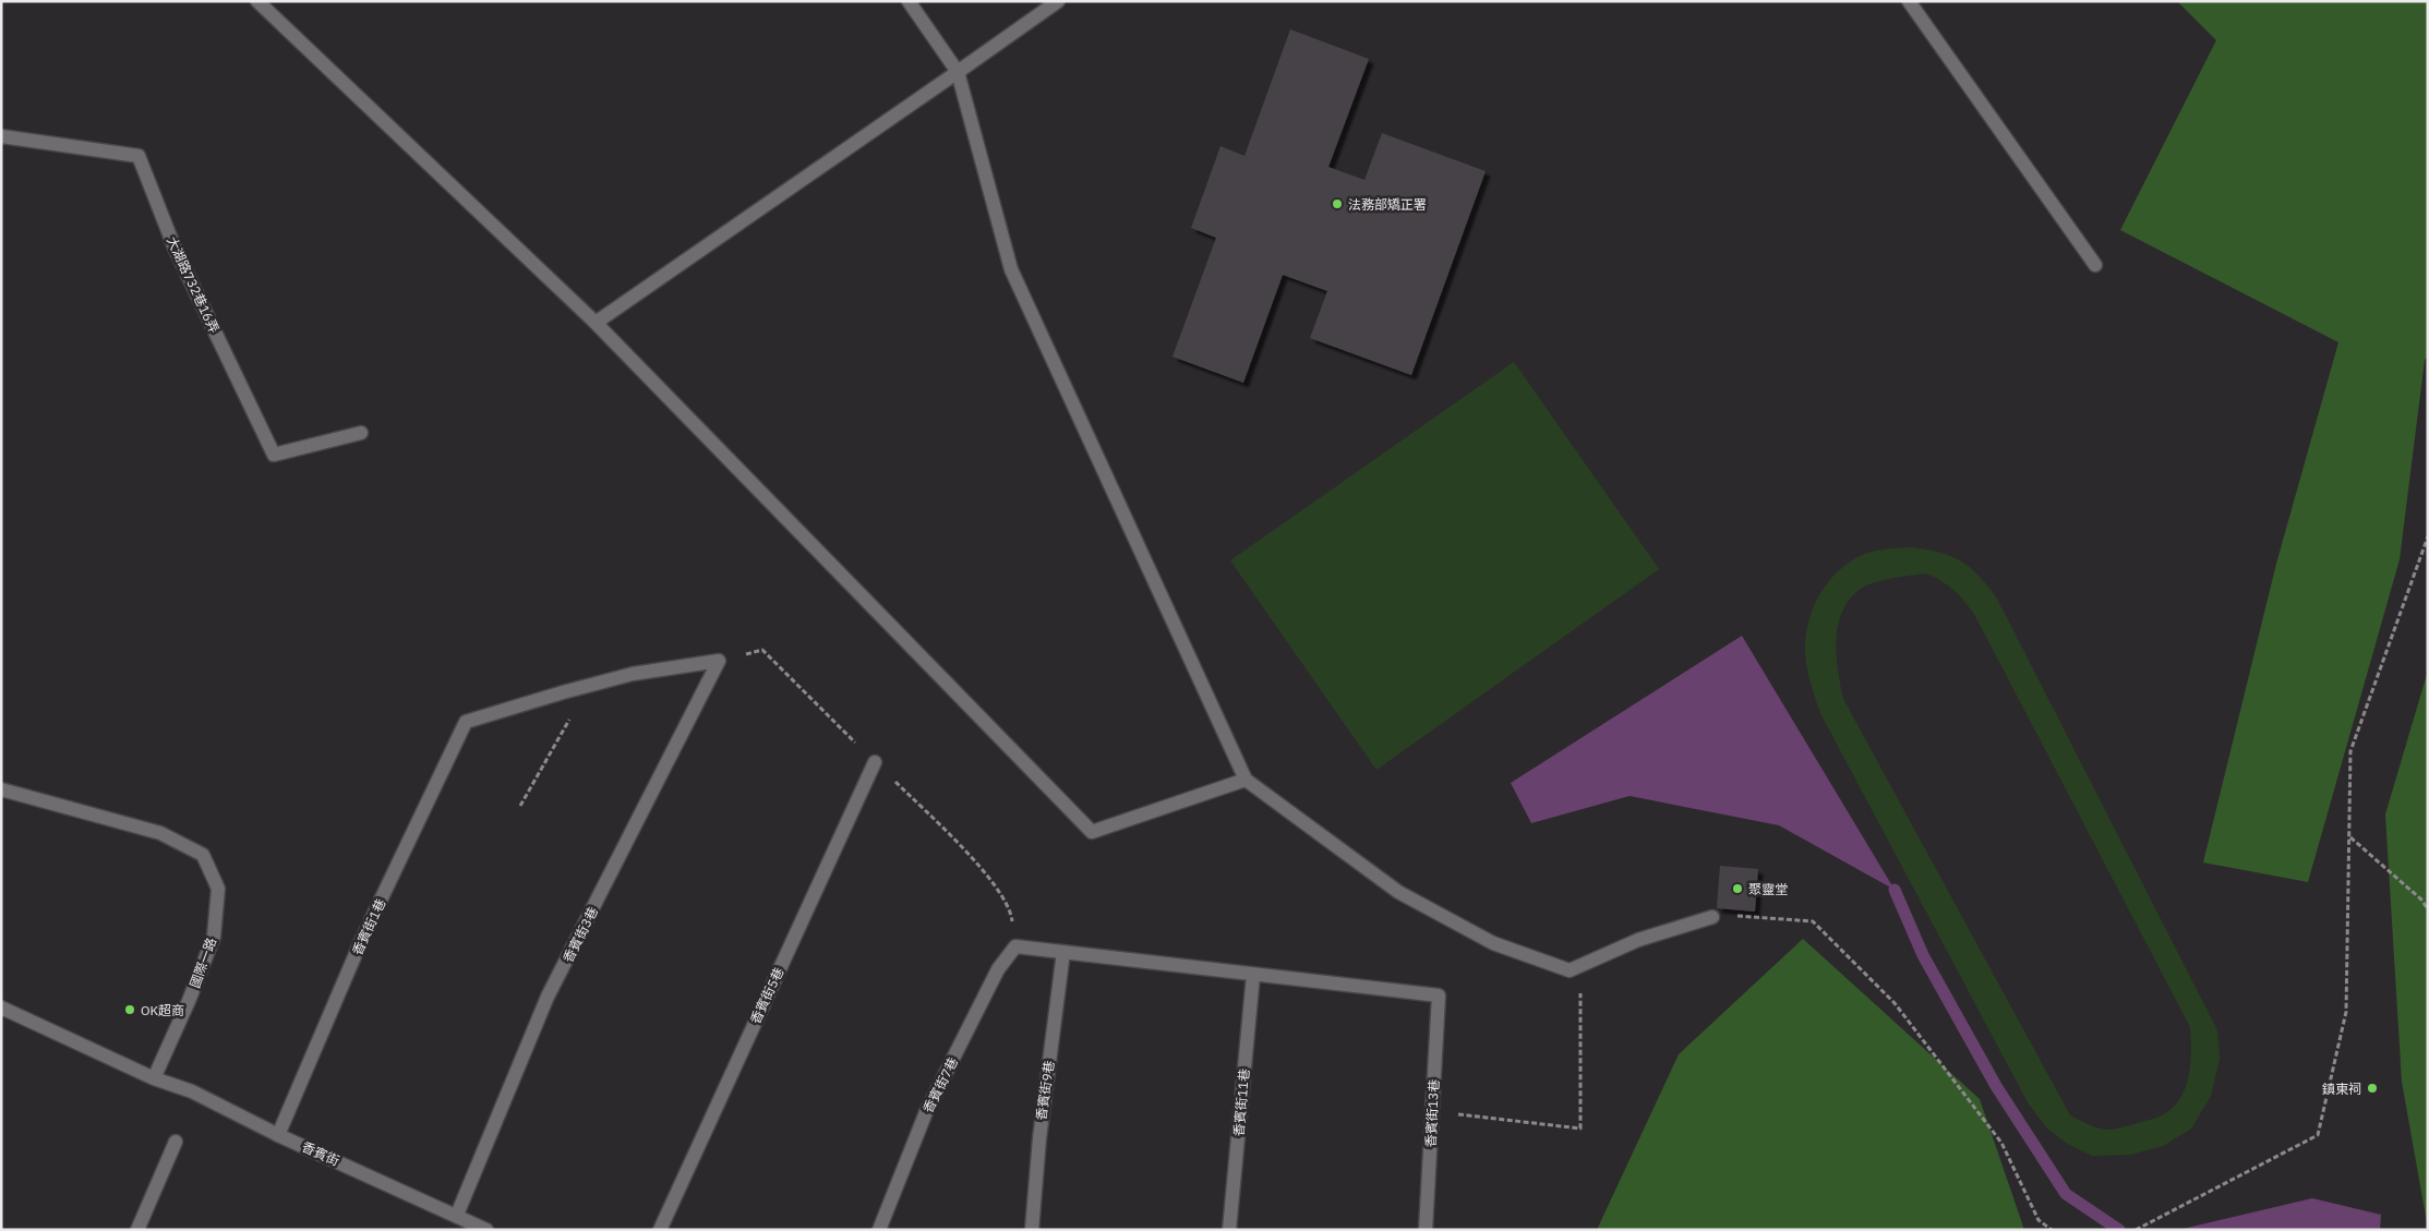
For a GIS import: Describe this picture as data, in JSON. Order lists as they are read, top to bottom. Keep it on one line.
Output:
{"streets":{"street":["大湖路732巷16弄","香賓街1巷","香賓街3巷","國際一路","香賓街5巷","香賓街7巷","香賓街9巷","香賓街11巷","香賓街13巷","香賓街"]},"crossings":[["香賓街1巷","香賓街"],["香賓街3巷","香賓街"],["國際一路","香賓街"],["香賓街11巷","香賓街13巷"]],"places":["法務部矯正署","聚靈堂","OK超商","鎮東祠"]}
